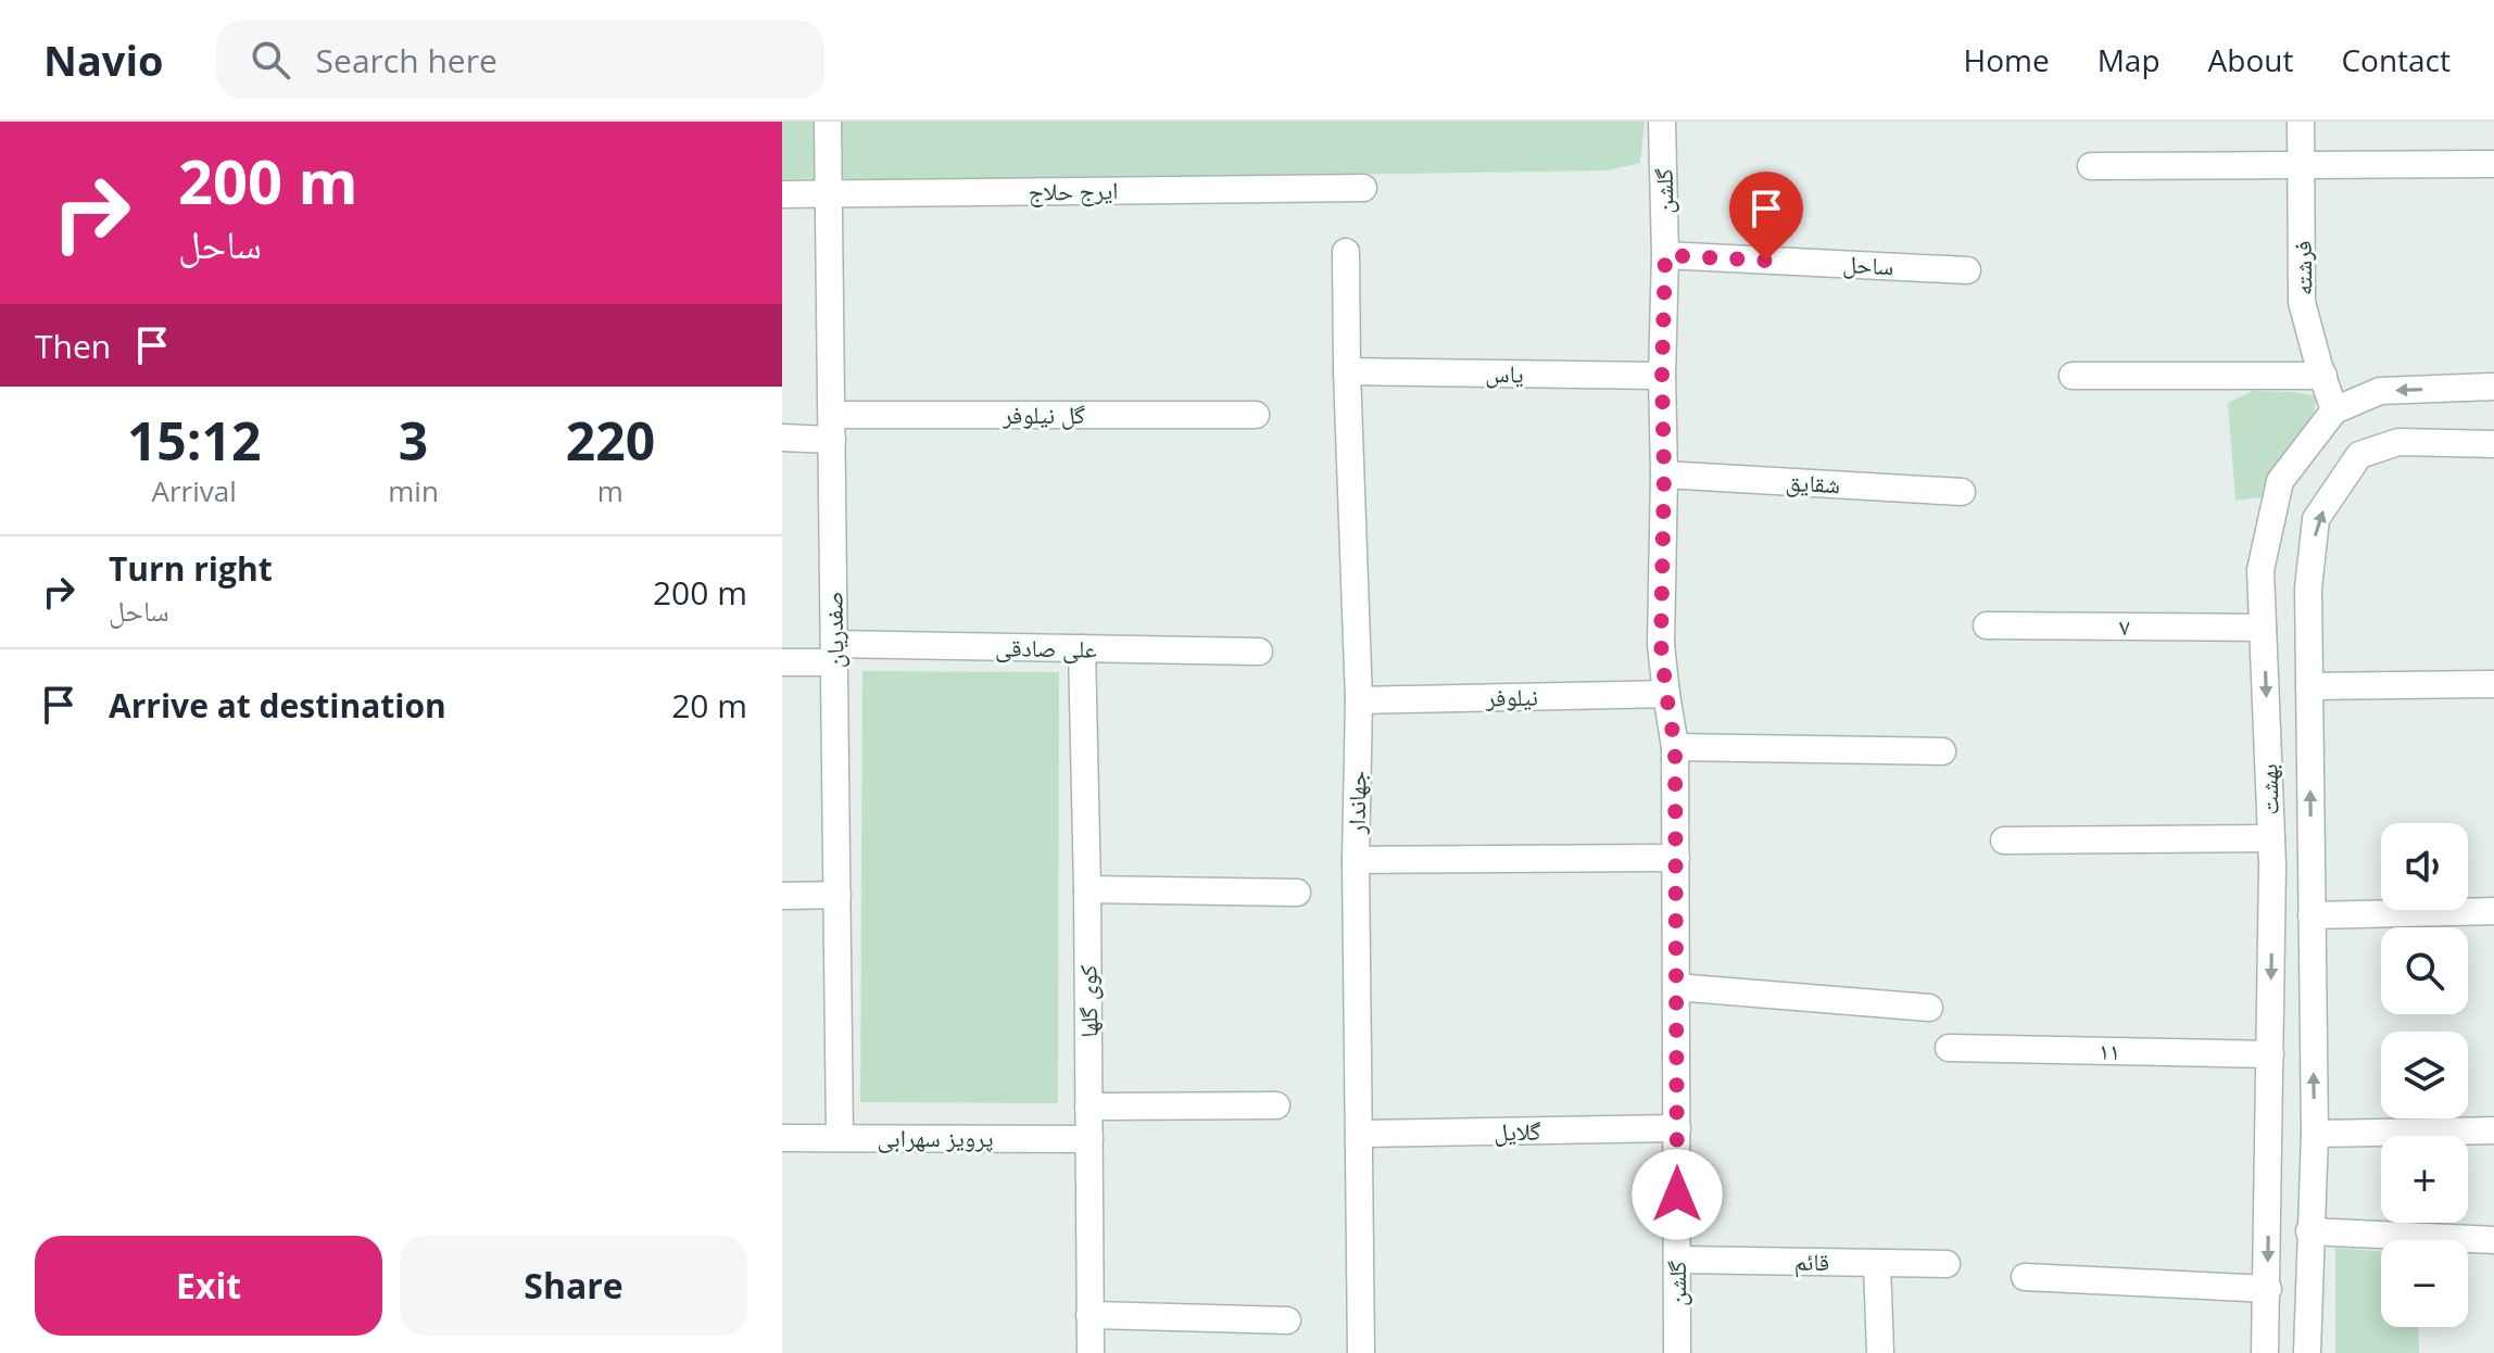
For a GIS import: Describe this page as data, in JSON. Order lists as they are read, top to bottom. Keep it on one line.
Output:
{"streets":{"street":["ایرج حلاج","گلشن","ساحل","فرشته","یاس","گل نیلوفر","شقایق","۷","صفدریان","علی صادقی","نیلوفر","بهشت","جهاندار","کوی گلها","۱۱","گلایل","پرویز سهرابی","قائم"]},"crossings":[["ایرج حلاج","صفدریان"],["گلشن","ساحل"],["گلشن","یاس"],["گلشن","شقایق"],["گلشن","نیلوفر"],["گلشن","گلایل"],["گلشن","قائم"],["فرشته","بهشت"],["یاس","جهاندار"],["گل نیلوفر","صفدریان"],["۷","بهشت"],["صفدریان","علی صادقی"],["صفدریان","پرویز سهرابی"],["علی صادقی","کوی گلها"],["نیلوفر","جهاندار"],["بهشت","۱۱"],["جهاندار","گلایل"],["کوی گلها","پرویز سهرابی"]],"page":{"header":"Navio","search":"Search here","nav":["Home","Map","About","Contact"],"turn":["200 m","ساحل"],"then":"Then","eta":["15:12","Arrival","3","min","220","m"],"list":[{"name":"Turn right","note":"ساحل","value":"200 m"},{"name":"Arrive at destination","value":"20 m"}],"map_buttons":["+","−"],"buttons":["Exit","Share"]}}
